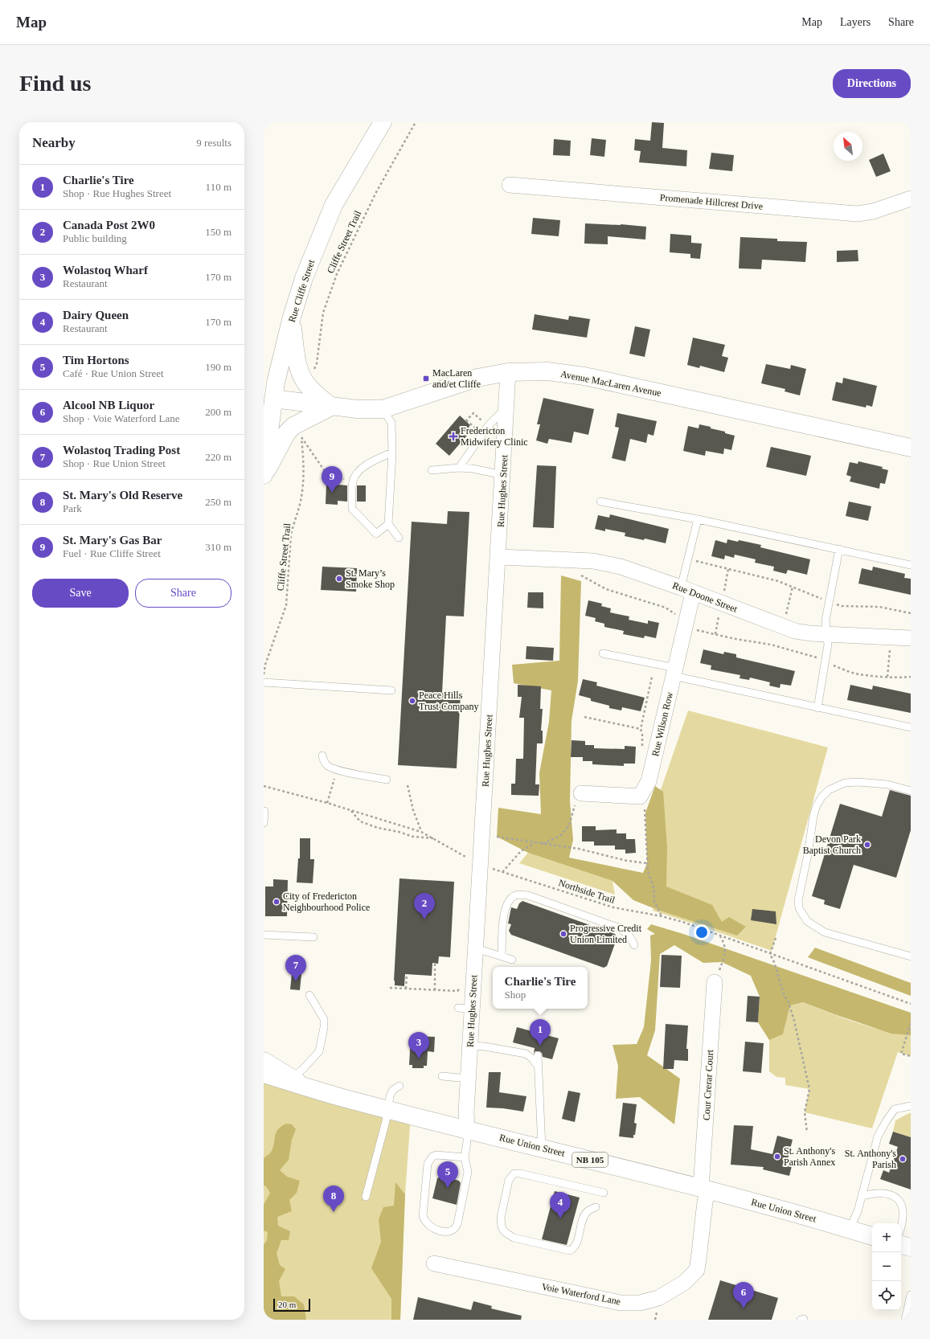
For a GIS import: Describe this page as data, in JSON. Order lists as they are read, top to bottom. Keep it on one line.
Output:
{"streets":{"main road":["Rue Cliffe Street","Avenue MacLaren Avenue","Rue Union Street","NB 105"],"street":["Promenade Hillcrest Drive","Rue Hughes Street","Rue Doone Street","Rue Wilson Row","Cour Crerar Court","Voie Waterford Lane"],"path":["Cliffe Street Trail","Northside Trail"]},"crossings":[["Rue Cliffe Street","Avenue MacLaren Avenue"],["Avenue MacLaren Avenue","Rue Hughes Street"],["Rue Hughes Street","Rue Doone Street"],["Rue Hughes Street","Rue Union Street"],["Rue Doone Street","Rue Wilson Row"],["Cour Crerar Court","Rue Union Street"],["Cour Crerar Court","Voie Waterford Lane"],["Rue Union Street","Voie Waterford Lane"]],"places":{"transit":["MacLaren and/et Cliffe"],"health":["Fredericton Midwifery Clinic"],"other":["St. Mary’s Smoke Shop","Peace Hills Trust Company","Devon Park Baptist Church","City of Fredericton Neighbourhood Police","Progressive Credit Union Limited","St. Anthony's Parish Annex","St. Anthony's Parish"]},"scale_bar":"20 m","north":"top left","page":{"header":"Map","nav":["Map","Layers","Share"],"buttons":["Directions",["Save","Share"]],"title":"Find us","heading":["Nearby","9 results"],"list":[{"mark":"1","name":"Charlie's Tire","note":"Shop · Rue Hughes Street","value":"110 m"},{"mark":"2","name":"Canada Post 2W0","note":"Public building","value":"150 m"},{"mark":"3","name":"Wolastoq Wharf","note":"Restaurant","value":"170 m"},{"mark":"4","name":"Dairy Queen","note":"Restaurant","value":"170 m"},{"mark":"5","name":"Tim Hortons","note":"Café · Rue Union Street","value":"190 m"},{"mark":"6","name":"Alcool NB Liquor","note":"Shop · Voie Waterford Lane","value":"200 m"},{"mark":"7","name":"Wolastoq Trading Post","note":"Shop · Rue Union Street","value":"220 m"},{"mark":"8","name":"St. Mary's Old Reserve","note":"Park","value":"250 m"},{"mark":"9","name":"St. Mary's Gas Bar","note":"Fuel · Rue Cliffe Street","value":"310 m"}],"pins":["9","2","7","1","3","5","8","4","6"],"popup":["Charlie's Tire","Shop"],"map_buttons":["+","−"],"scale":"20 m"}}
